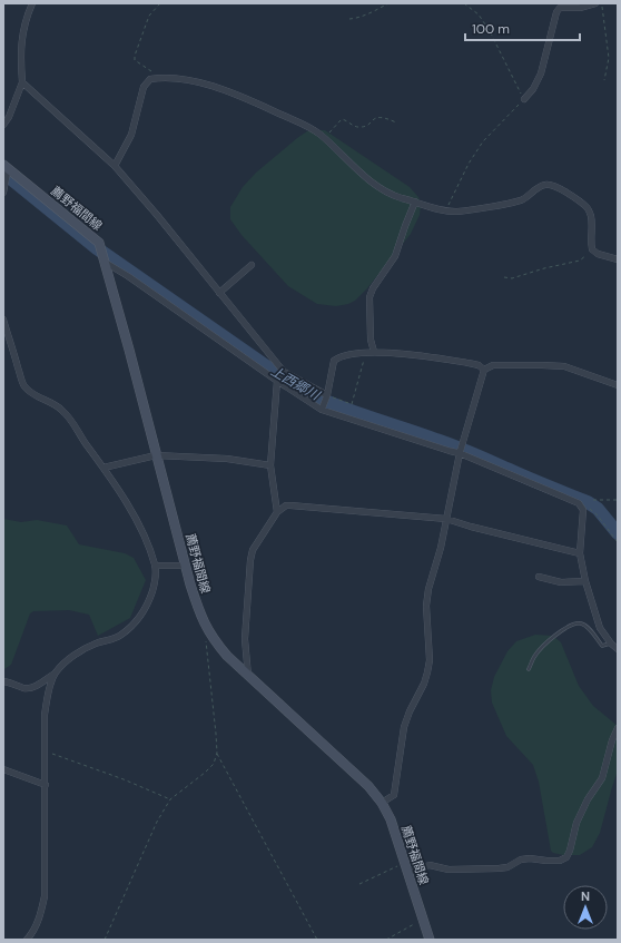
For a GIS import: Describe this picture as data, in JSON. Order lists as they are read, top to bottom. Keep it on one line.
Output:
{"streets":{"main road":["薦野福間線"]},"water":["上西郷川"],"scale_bar":"100 m","north":"top"}
